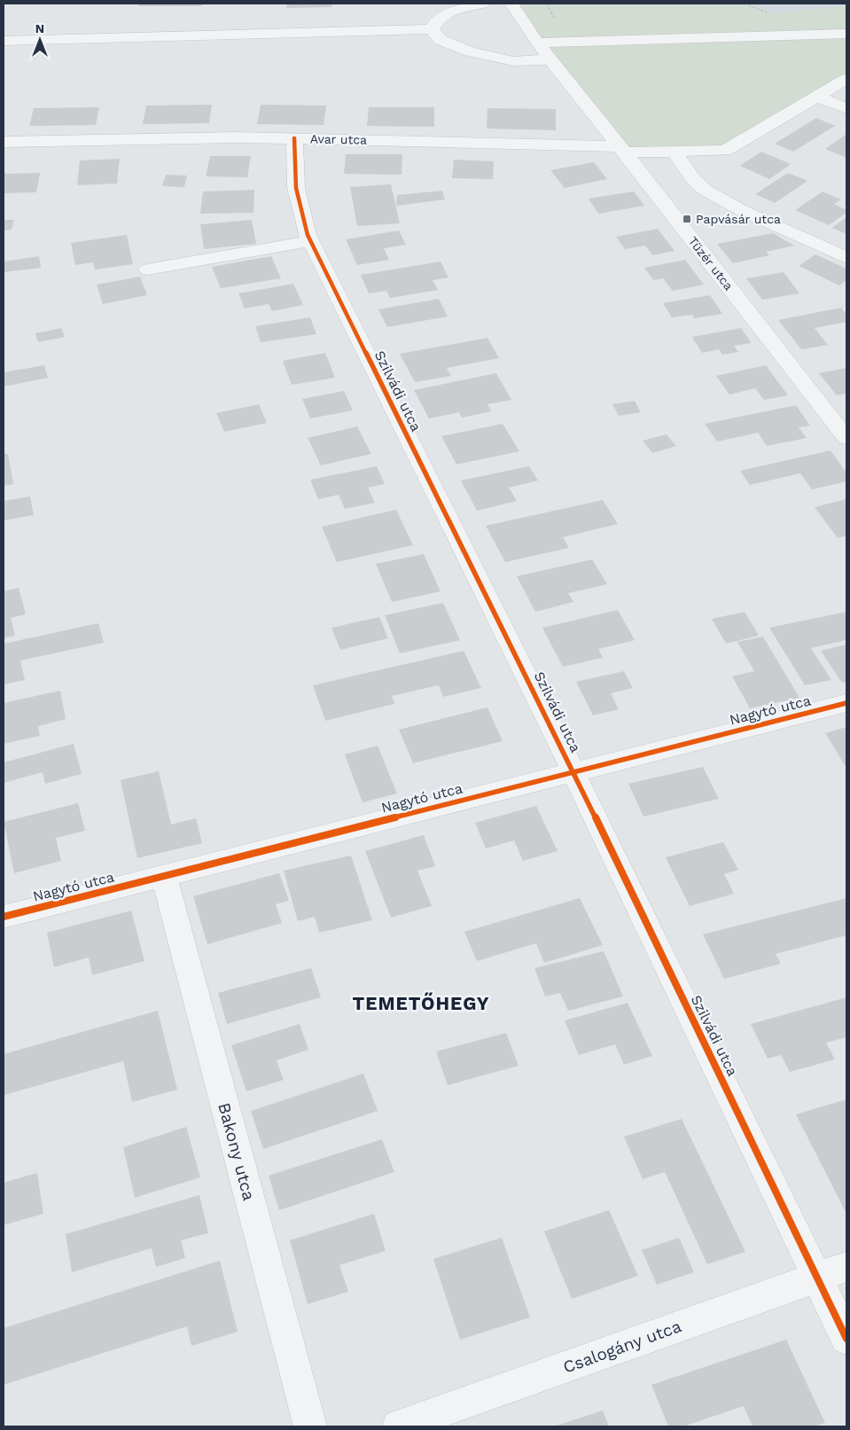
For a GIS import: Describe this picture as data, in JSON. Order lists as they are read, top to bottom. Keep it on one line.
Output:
{"streets":{"street":["Avar utca","Tüzér utca","Szilvádi utca","Nagytó utca","Bakony utca","Csalogány utca"]},"crossings":[["Avar utca","Tüzér utca"],["Avar utca","Szilvádi utca"],["Szilvádi utca","Nagytó utca"],["Szilvádi utca","Csalogány utca"],["Nagytó utca","Bakony utca"]],"districts":["TEMETŐHEGY"],"places":{"transit":["Papvásár utca"]},"north":"top"}
